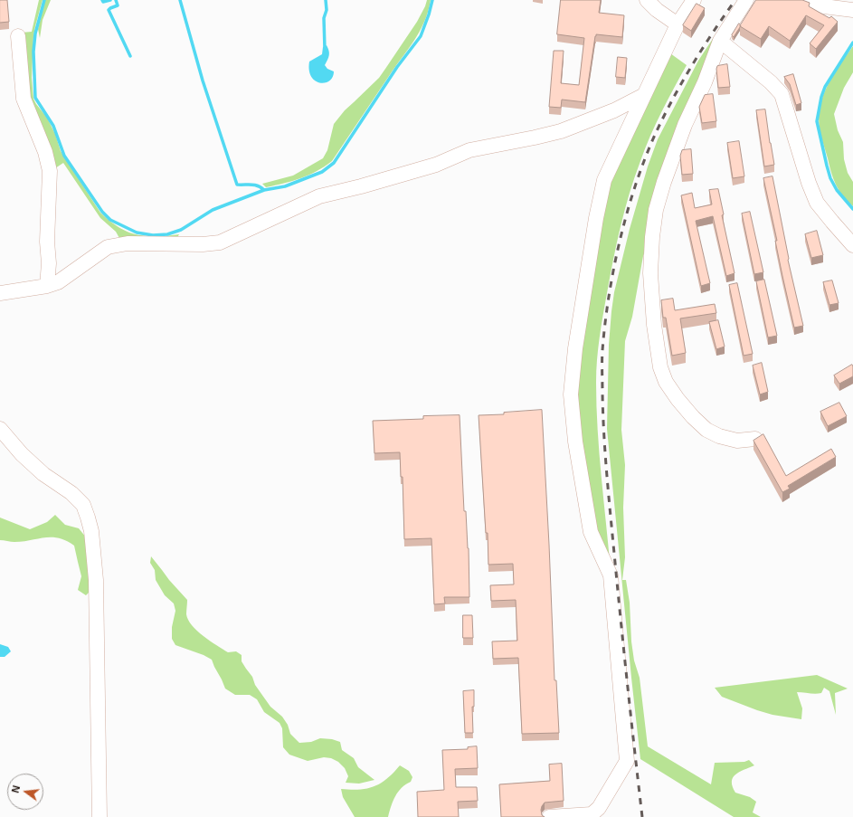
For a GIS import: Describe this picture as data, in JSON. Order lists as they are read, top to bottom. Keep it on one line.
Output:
{"north":"left"}
